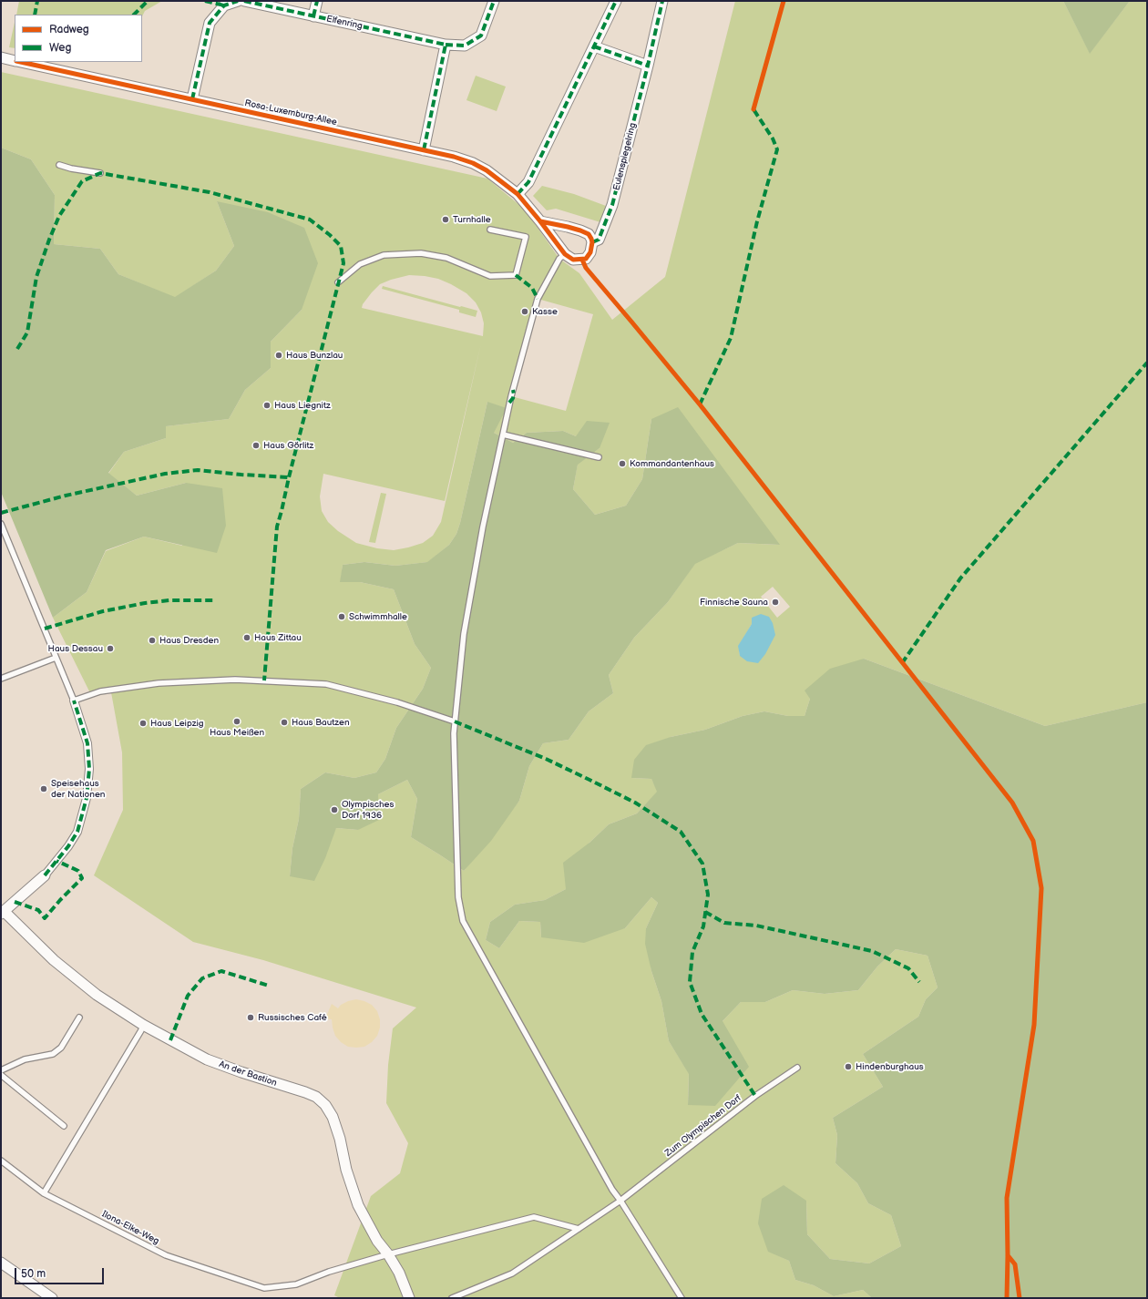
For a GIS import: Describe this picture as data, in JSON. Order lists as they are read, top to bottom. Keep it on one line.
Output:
{"streets":{"street":["Elfenring","Rosa-Luxemburg-Allee","Eulenspiegelring","An der Bastion"],"lane":["Zum Olympischen Dorf","Ilona-Elke-Weg"]},"crossings":[["An der Bastion","Ilona-Elke-Weg"]],"places":["Turnhalle","Kasse","Haus Bunzlau","Haus Liegnitz","Haus Görlitz","Kommandantenhaus","Finnische Sauna","Schwimmhalle","Haus Zittau","Haus Dresden","Haus Dessau","Haus Meißen","Haus Bautzen","Haus Leipzig","Speisehaus der Nationen","Olympisches Dorf 1936","Russisches Café","Hindenburghaus"],"legend":["Radweg","Weg"],"scale_bar":"50 m"}
